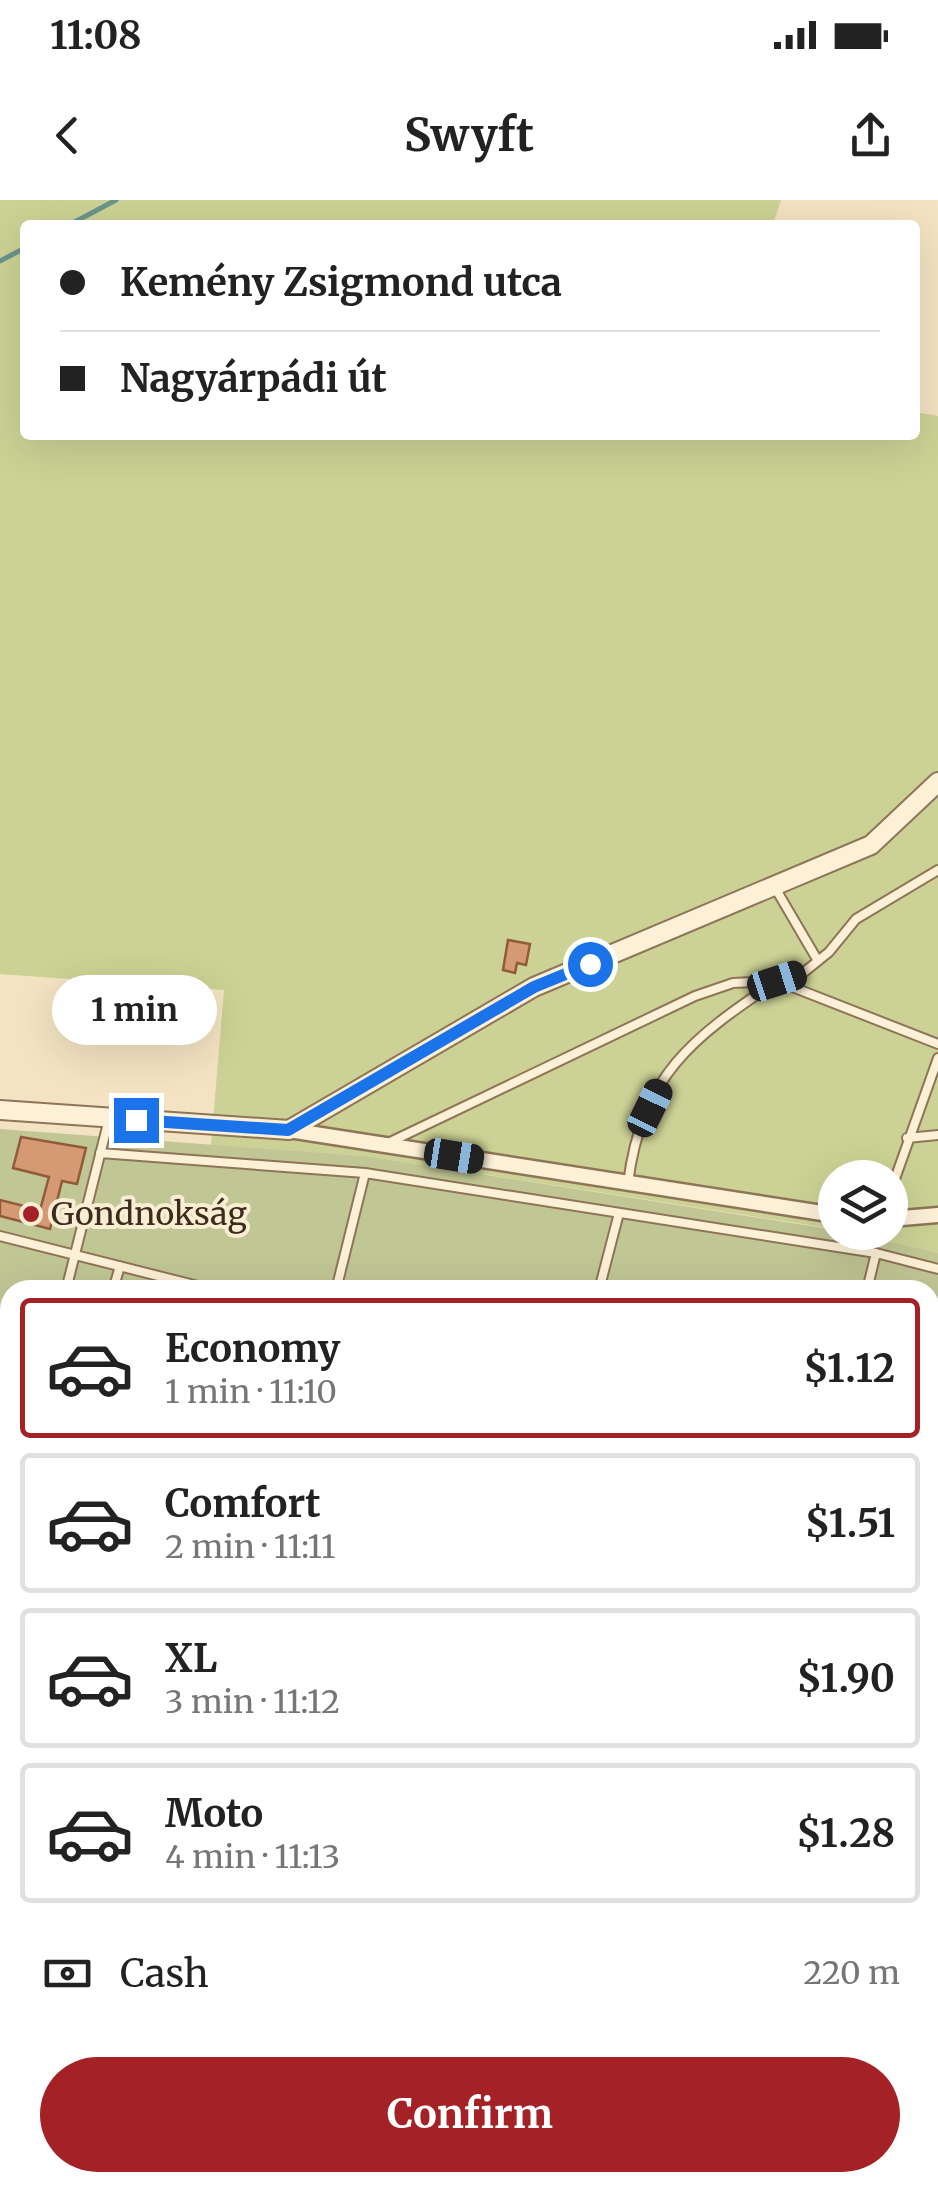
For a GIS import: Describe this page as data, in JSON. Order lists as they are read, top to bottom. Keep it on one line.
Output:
{"places":["Gondnokság"],"page":{"status":"11:08","header":"Swyft","banner":["Kemény Zsigmond utca","Nagyárpádi út"],"bubble":"1 min","list":[{"name":"Economy","note":"1 min · 11:10","value":"$1.12"},{"name":"Comfort","note":"2 min · 11:11","value":"$1.51"},{"name":"XL","note":"3 min · 11:12","value":"$1.90"},{"name":"Moto","note":"4 min · 11:13","value":"$1.28"}],"pay":["Cash","220 m"],"buttons":"Confirm"}}
